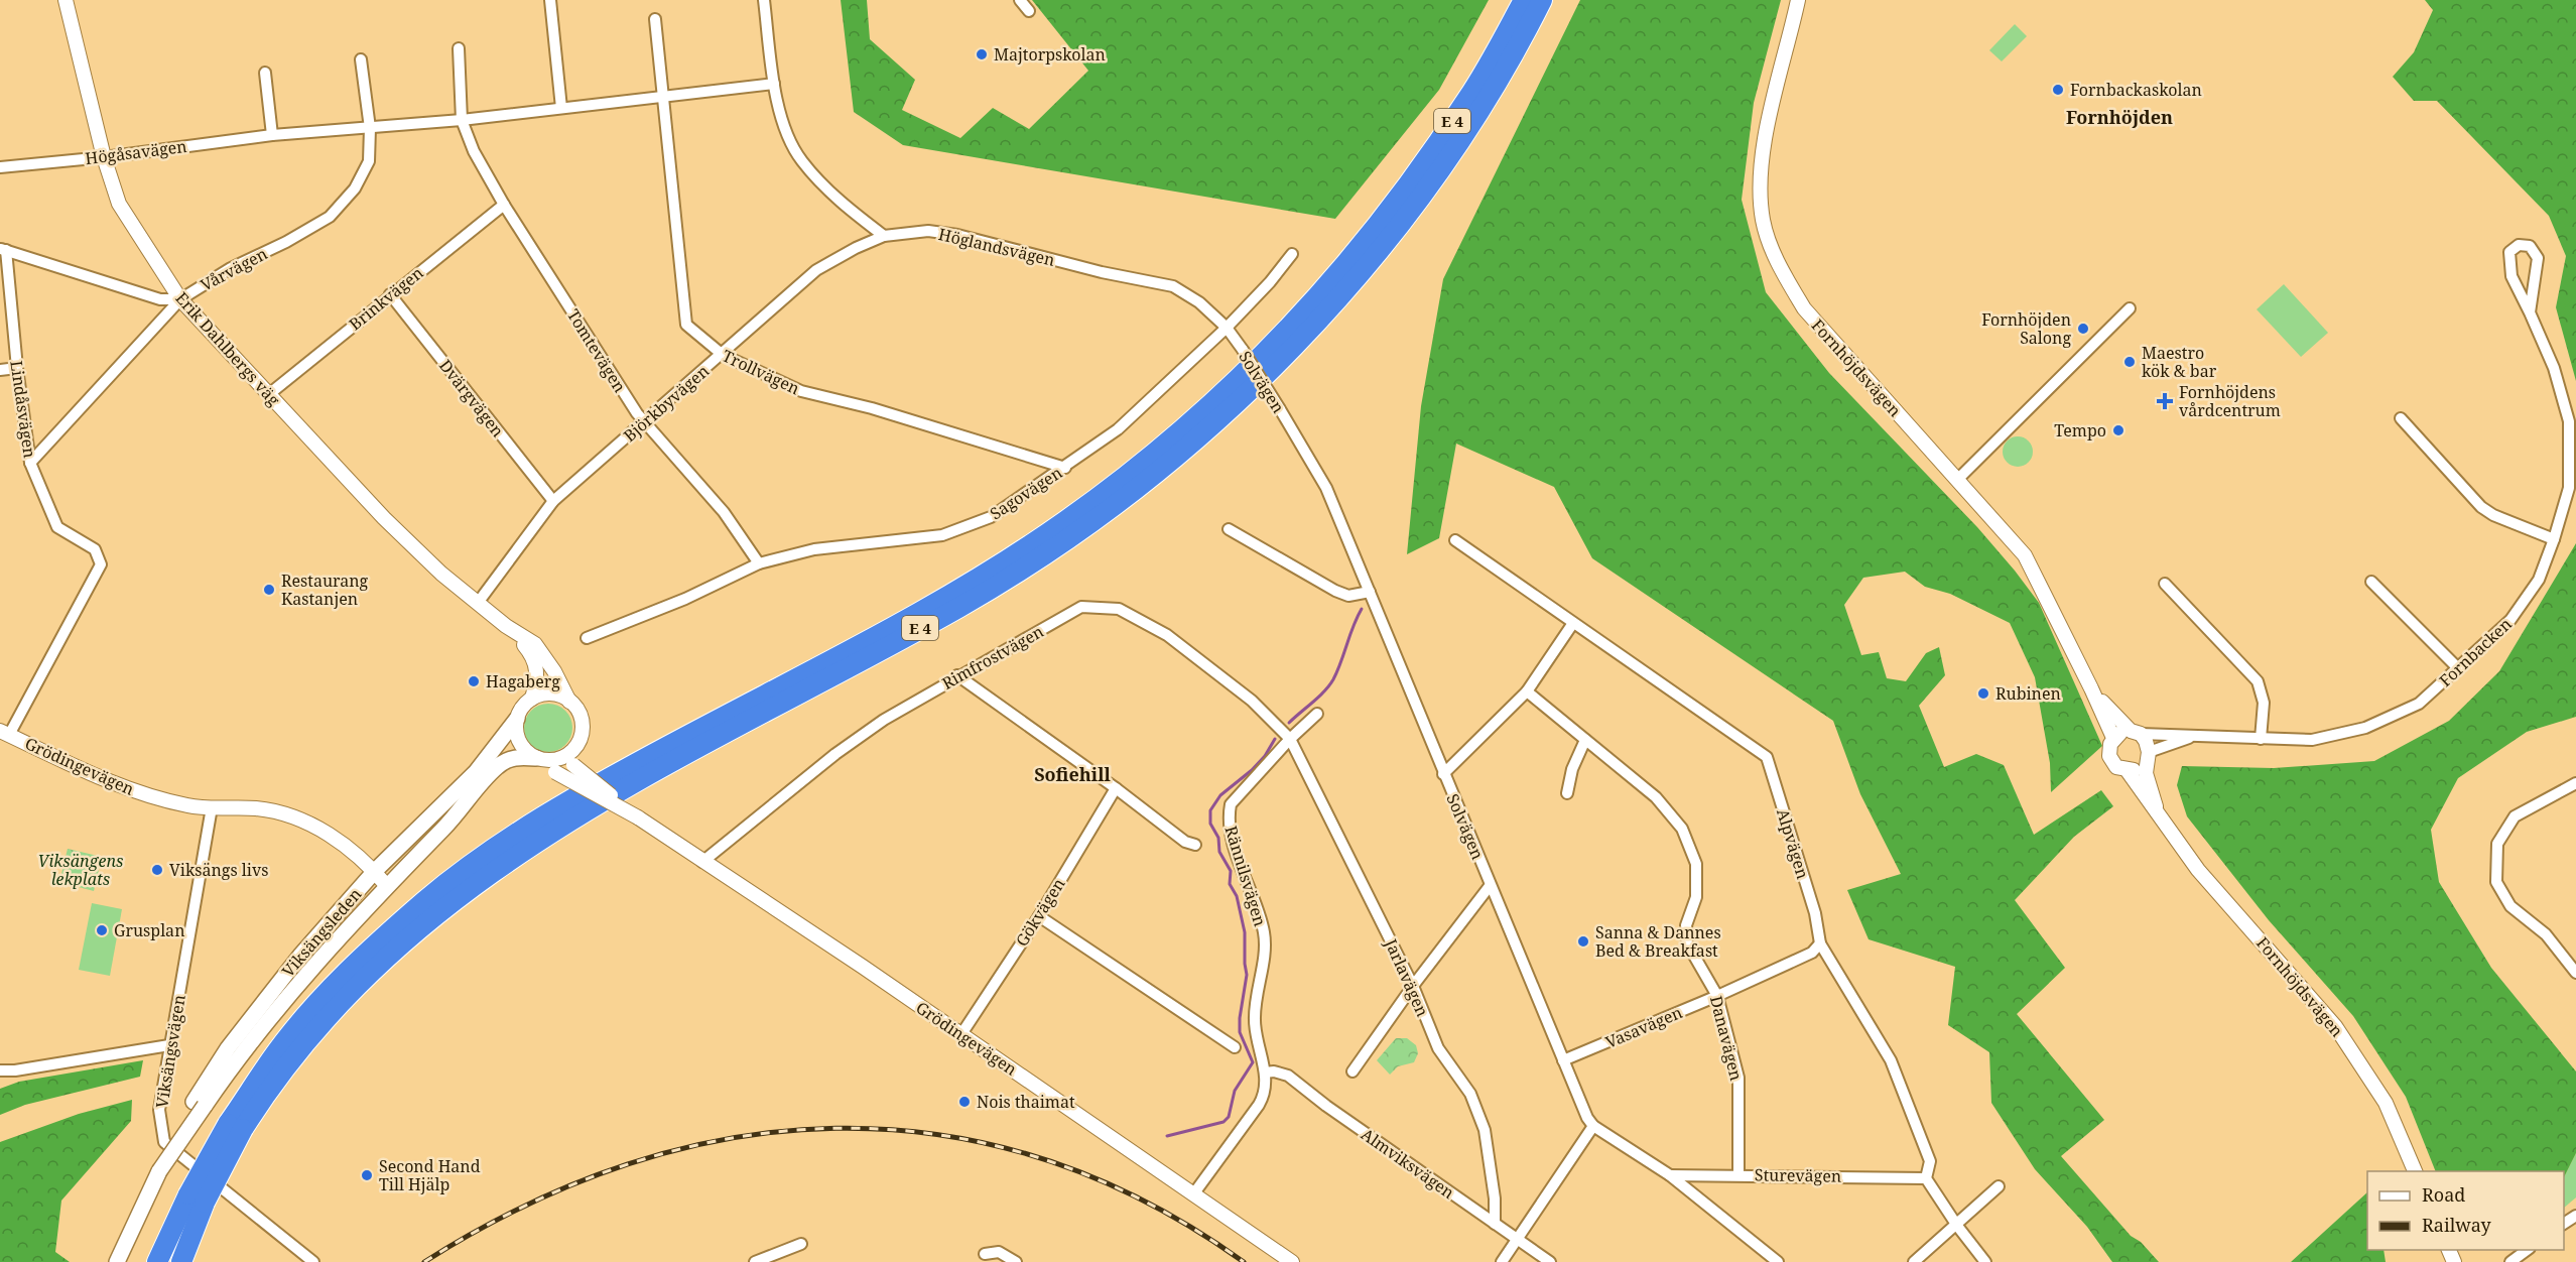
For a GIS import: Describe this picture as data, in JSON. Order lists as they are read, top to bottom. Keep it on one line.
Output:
{"streets":{"highway":["E 4"],"main road":["Viksängsleden"],"street":["Högåsavägen","Höglandsvägen","Vårvägen","Brinkvägen","Erik Dahlbergs väg","Tomtevägen","Fornhöjdsvägen","Trollvägen","Solvägen","Dvärgvägen","Björkbyvägen","Lindåsvägen","Sagovägen","Fornbacken","Rimfrostvägen","Grödingevägen","Alpvägen","Rännilsvägen","Gökvägen","Jarlavägen","Vasavägen","Danavägen","Viksängsvägen","Almviksvägen","Sturevägen"]},"crossings":[["Högåsavägen","Vårvägen"],["Högåsavägen","Erik Dahlbergs väg"],["Högåsavägen","Tomtevägen"],["Högåsavägen","Trollvägen"],["Höglandsvägen","Solvägen"],["Höglandsvägen","Björkbyvägen"],["Höglandsvägen","Sagovägen"],["Vårvägen","Erik Dahlbergs väg"],["Vårvägen","Lindåsvägen"],["Brinkvägen","Erik Dahlbergs väg"],["Brinkvägen","Tomtevägen"],["Brinkvägen","Dvärgvägen"],["Erik Dahlbergs väg","Björkbyvägen"],["Erik Dahlbergs väg","Grödingevägen"],["Erik Dahlbergs väg","Viksängsleden"],["Tomtevägen","Björkbyvägen"],["Tomtevägen","Sagovägen"],["Fornhöjdsvägen","Fornbacken"],["Trollvägen","Björkbyvägen"],["Trollvägen","Sagovägen"],["Solvägen","Sagovägen"],["Solvägen","Vasavägen"],["Solvägen","Sturevägen"],["Dvärgvägen","Björkbyvägen"],["Lindåsvägen","Grödingevägen"],["Rimfrostvägen","Grödingevägen"],["Rimfrostvägen","Rännilsvägen"],["Rimfrostvägen","Jarlavägen"],["Grödingevägen","Rännilsvägen"],["Grödingevägen","Gökvägen"],["Grödingevägen","Viksängsleden"],["Grödingevägen","Viksängsvägen"],["Alpvägen","Vasavägen"],["Alpvägen","Sturevägen"],["Rännilsvägen","Jarlavägen"],["Rännilsvägen","Almviksvägen"],["Jarlavägen","Almviksvägen"],["Vasavägen","Danavägen"],["Danavägen","Sturevägen"]],"districts":["Fornhöjden","Sofiehill"],"parks":["Viksängens lekplats"],"places":{"other":["Majtorpskolan","Fornbackaskolan","Fornhöjden Salong","Maestro kök & bar","Tempo","Restaurang Kastanjen","Hagaberg","Rubinen","Viksängs livs","Grusplan","Sanna & Dannes Bed & Breakfast","Nois thaimat","Second Hand Till Hjälp"],"health":["Fornhöjdens vårdcentrum"]},"legend":["Road","Railway"]}
